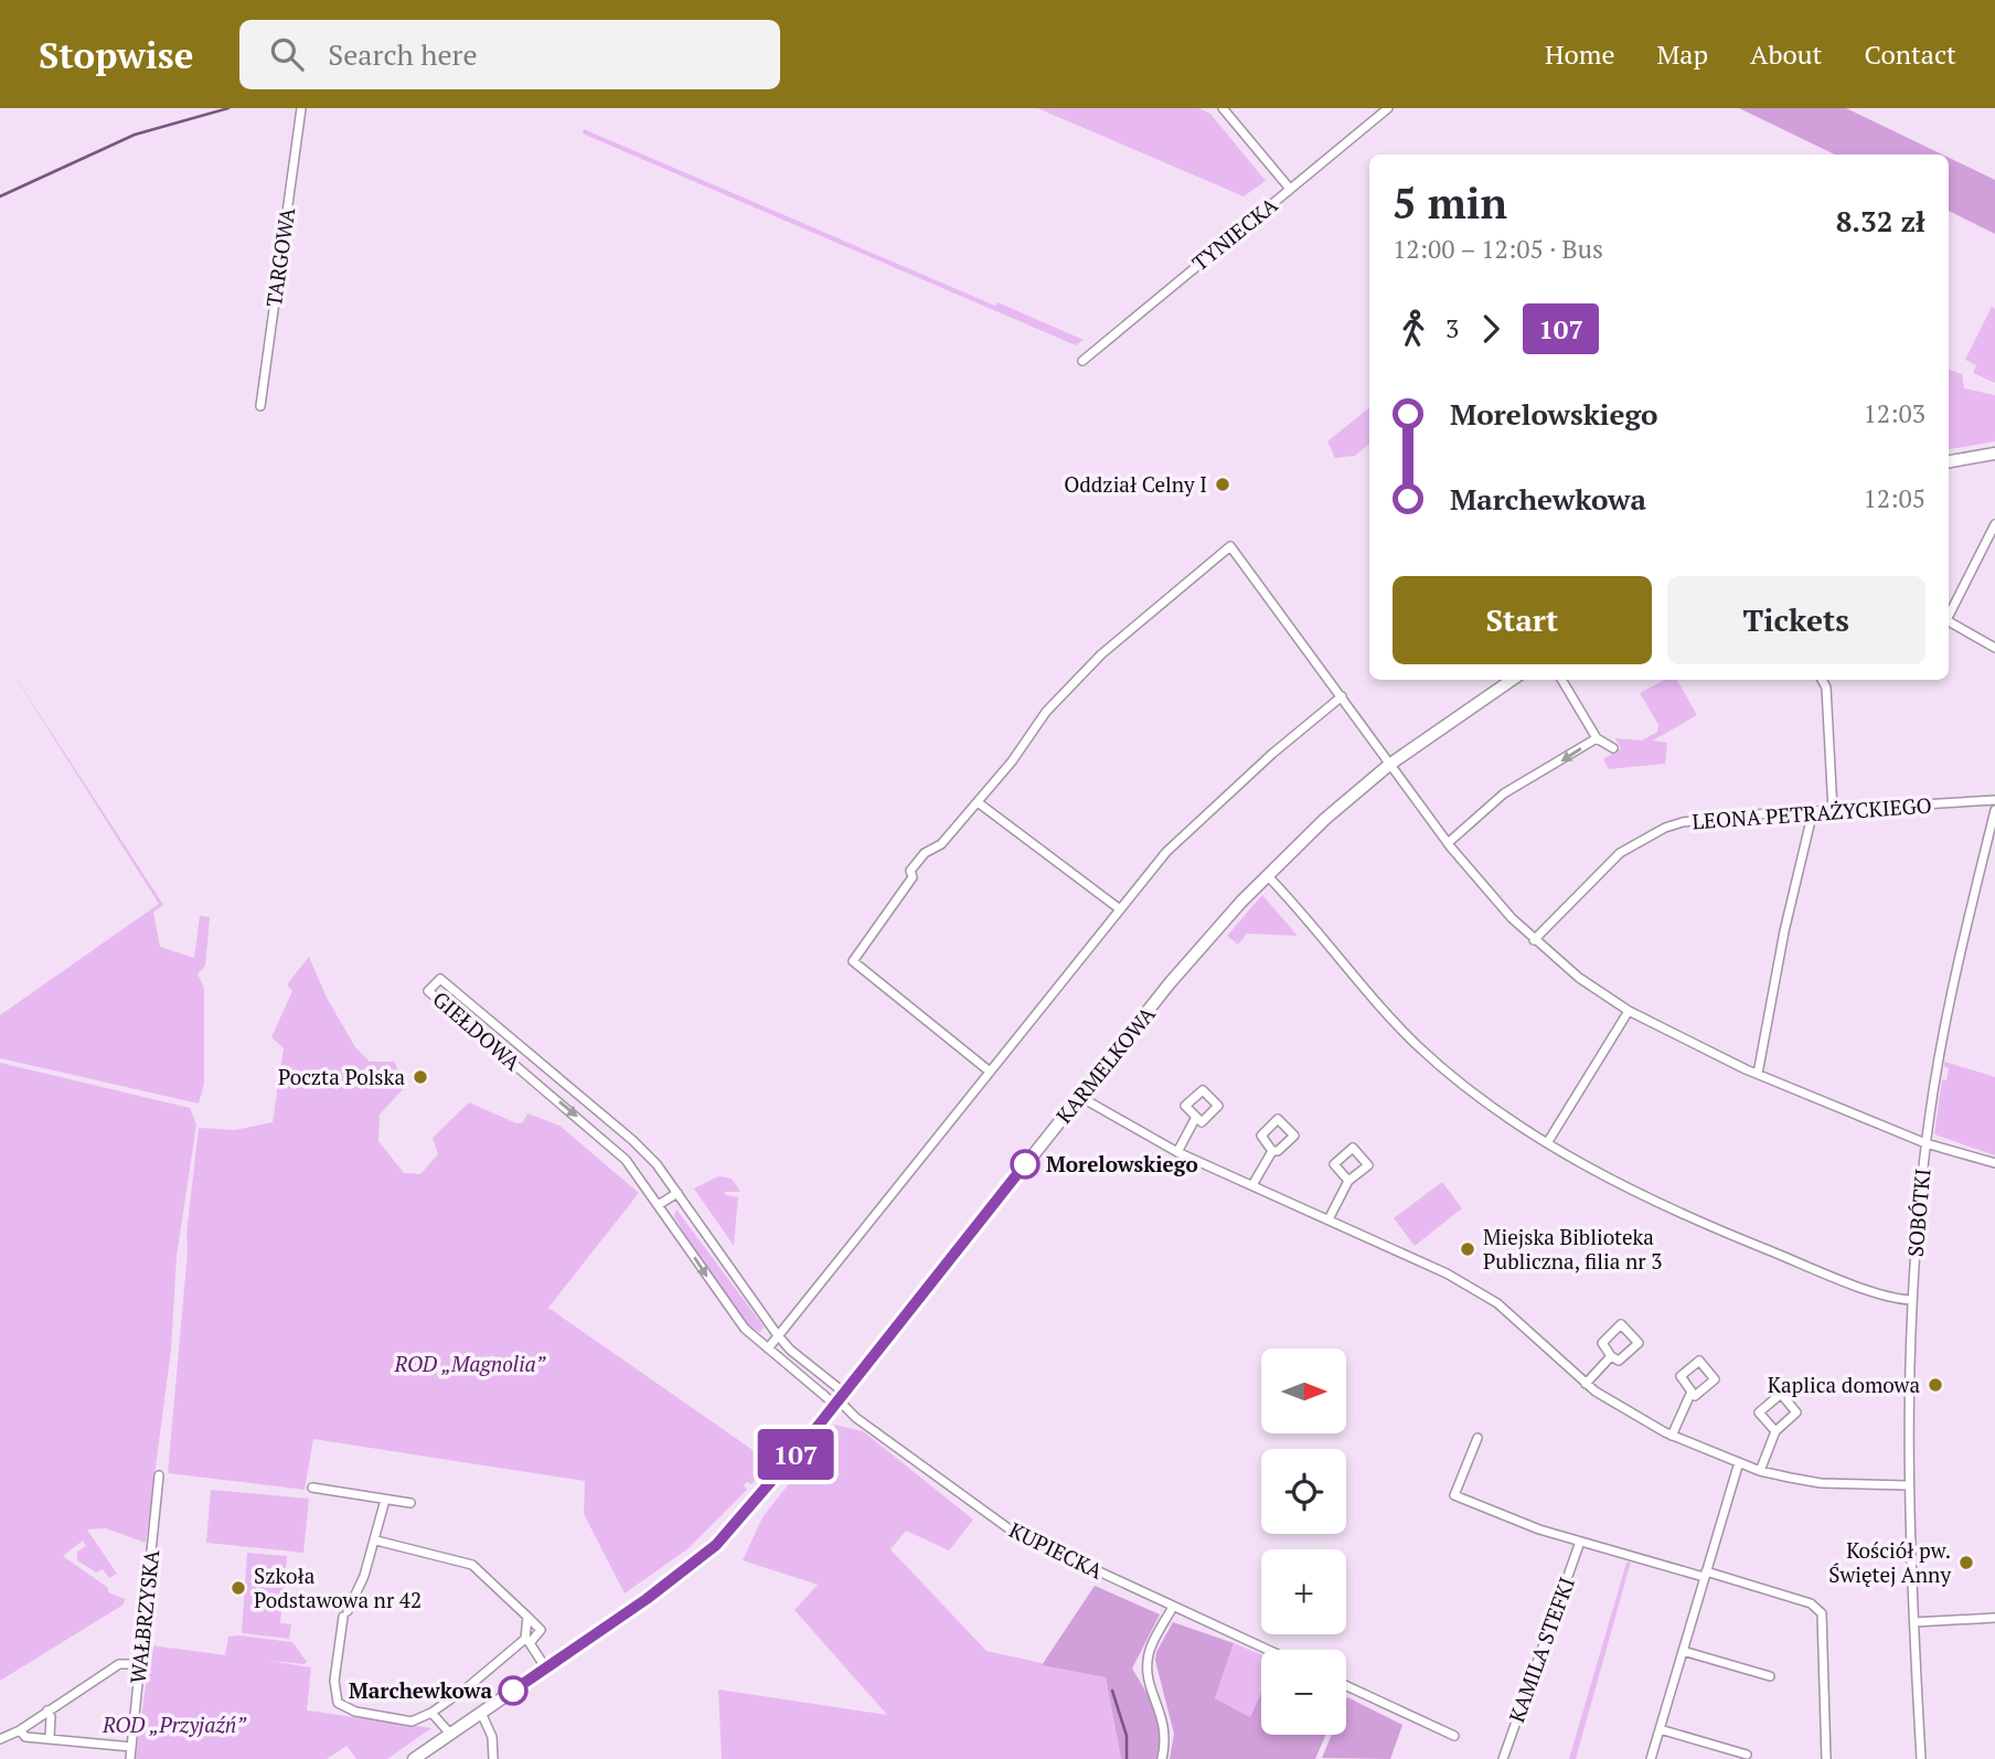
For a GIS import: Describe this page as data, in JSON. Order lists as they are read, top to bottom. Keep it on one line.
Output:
{"streets":{"street":["TYNIECKA","TARGOWA","LEONA PETRAŻYCKIEGO","GIEŁDOWA","KARMELKOWA","SOBÓTKI","KUPIECKA","WAŁBRZYSKA","KAMILA STEFKI"]},"crossings":[["GIEŁDOWA","KARMELKOWA"],["GIEŁDOWA","KUPIECKA"],["KARMELKOWA","KUPIECKA"]],"parks":["ROD „Magnolia”","ROD „Przyjaźń”"],"places":["Oddział Celny I","Poczta Polska","Morelowskiego","Miejska Biblioteka Publiczna, filia nr 3","Kaplica domowa","Kościół pw. Świętej Anny","Szkoła Podstawowa nr 42","Marchewkowa"],"lines":["bus line 107"],"north":"right","page":{"header":"Stopwise","search":"Search here","nav":["Home","Map","About","Contact"],"on_map":"107","heading":["5 min","12:00 – 12:05 · Bus","8.32 zł"],"legs":["3","107"],"list":[{"name":"Morelowskiego","value":"12:03"},{"name":"Marchewkowa","value":"12:05"}],"buttons":["Start","Tickets"],"map_buttons":["+","−"]}}
